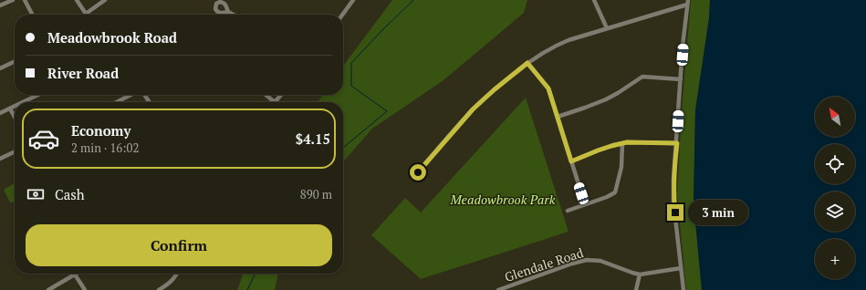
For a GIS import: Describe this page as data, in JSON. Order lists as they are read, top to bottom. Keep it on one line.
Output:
{"streets":{"street":["Glendale Road"]},"parks":["Meadowbrook Park"],"north":"top left","page":{"banner":["Meadowbrook Road","River Road"],"map_buttons":"+","list":[{"name":"Economy","note":"2 min · 16:02","value":"$4.15"}],"pay":["Cash","890 m"],"bubble":"3 min","buttons":"Confirm"}}
